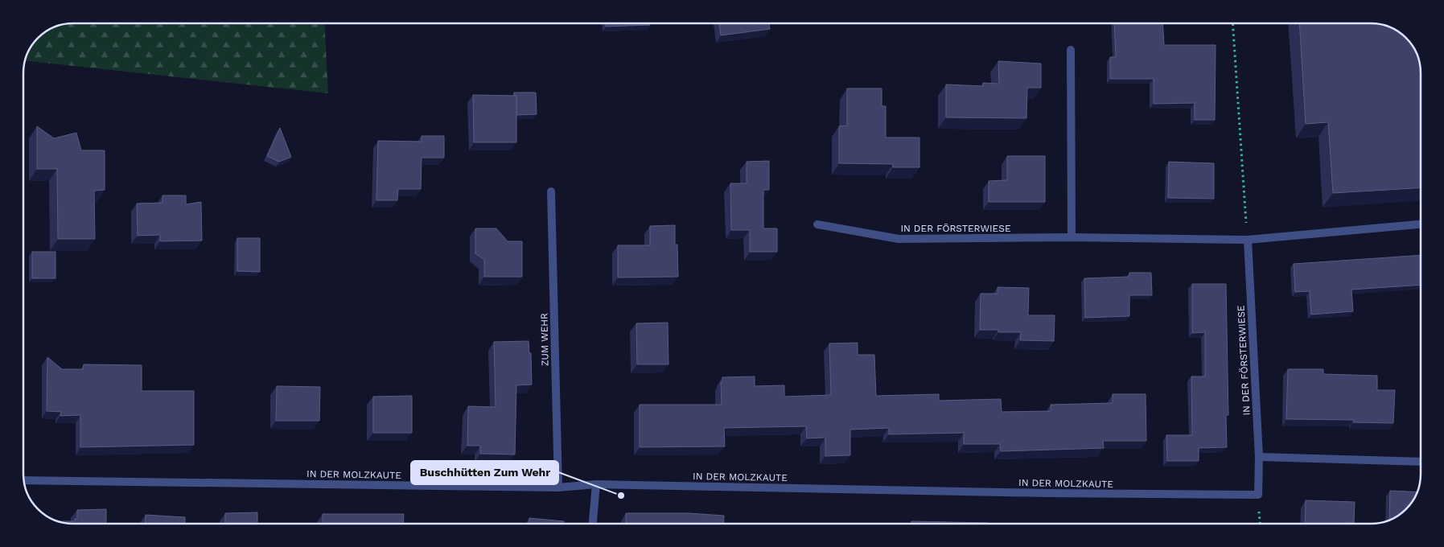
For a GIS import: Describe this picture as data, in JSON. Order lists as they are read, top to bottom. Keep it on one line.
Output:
{"streets":{"street":["IN DER FÖRSTERWIESE","ZUM WEHR","IN DER MOLZKAUTE"]},"crossings":[["IN DER FÖRSTERWIESE","IN DER MOLZKAUTE"],["ZUM WEHR","IN DER MOLZKAUTE"]],"places":["Buschhütten Zum Wehr"]}
